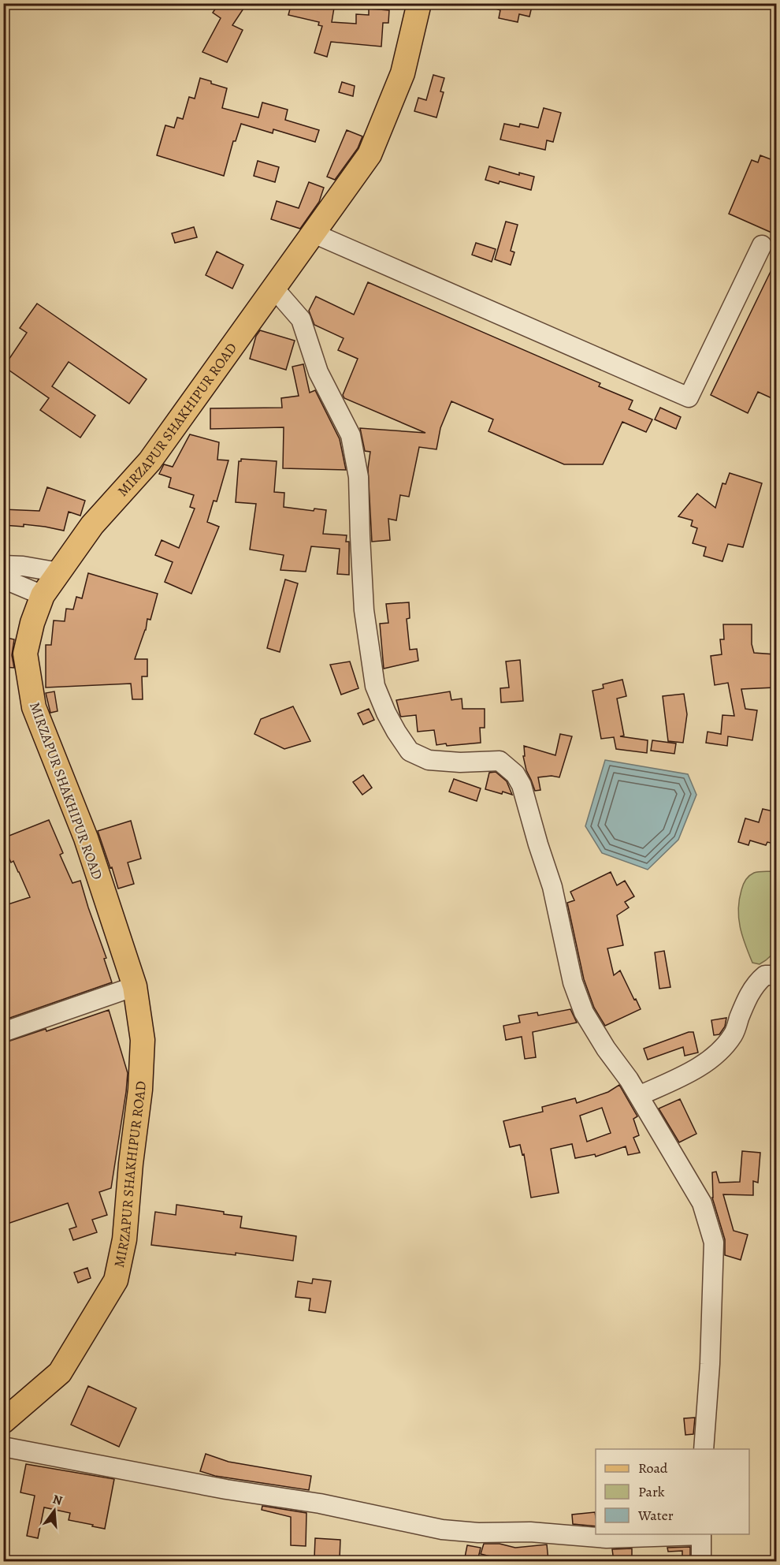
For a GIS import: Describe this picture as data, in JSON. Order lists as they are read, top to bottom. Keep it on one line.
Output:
{"streets":{"main road":["MIRZAPUR SHAKHIPUR ROAD"]},"legend":["Road","Park","Water"],"north":"top"}
